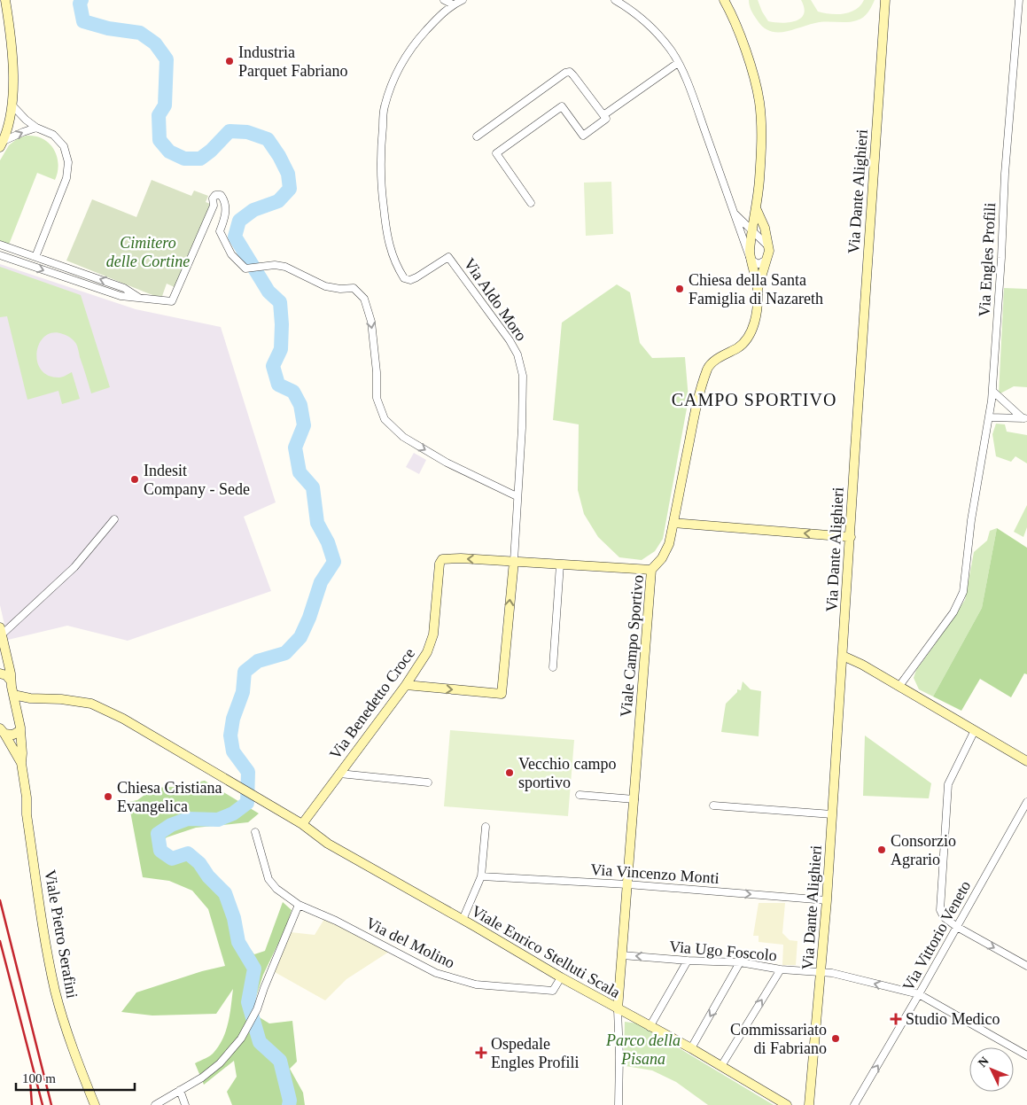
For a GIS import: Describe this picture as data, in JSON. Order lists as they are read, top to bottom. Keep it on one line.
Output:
{"streets":{"street":["Via Dante Alighieri","Via Engles Profili","Via Aldo Moro","Viale Campo Sportivo","Via Benedetto Croce","Via Vincenzo Monti","Viale Pietro Serafini","Via Vittorio Veneto","Via del Molino","Via Ugo Foscolo","Viale Enrico Stelluti Scala"]},"crossings":[["Via Dante Alighieri","Via Vincenzo Monti"],["Via Dante Alighieri","Via Ugo Foscolo"],["Via Aldo Moro","Via Benedetto Croce"],["Viale Campo Sportivo","Via Benedetto Croce"],["Viale Campo Sportivo","Via Vincenzo Monti"],["Viale Campo Sportivo","Via Ugo Foscolo"],["Viale Campo Sportivo","Viale Enrico Stelluti Scala"],["Via Benedetto Croce","Viale Enrico Stelluti Scala"],["Via Vittorio Veneto","Via Ugo Foscolo"],["Via del Molino","Viale Enrico Stelluti Scala"]],"one_way":["Via Vincenzo Monti","Via Vittorio Veneto","Via Ugo Foscolo"],"districts":["CAMPO SPORTIVO"],"parks":["Cimitero delle Cortine","Parco della Pisana"],"places":{"other":["Industria Parquet Fabriano","Chiesa della Santa Famiglia di Nazareth","Indesit Company - Sede","Vecchio campo sportivo","Chiesa Cristiana Evangelica","Consorzio Agrario","Commissariato di Fabriano"],"health":["Studio Medico","Ospedale Engles Profili"]},"scale_bar":"100 m","north":"top left"}
